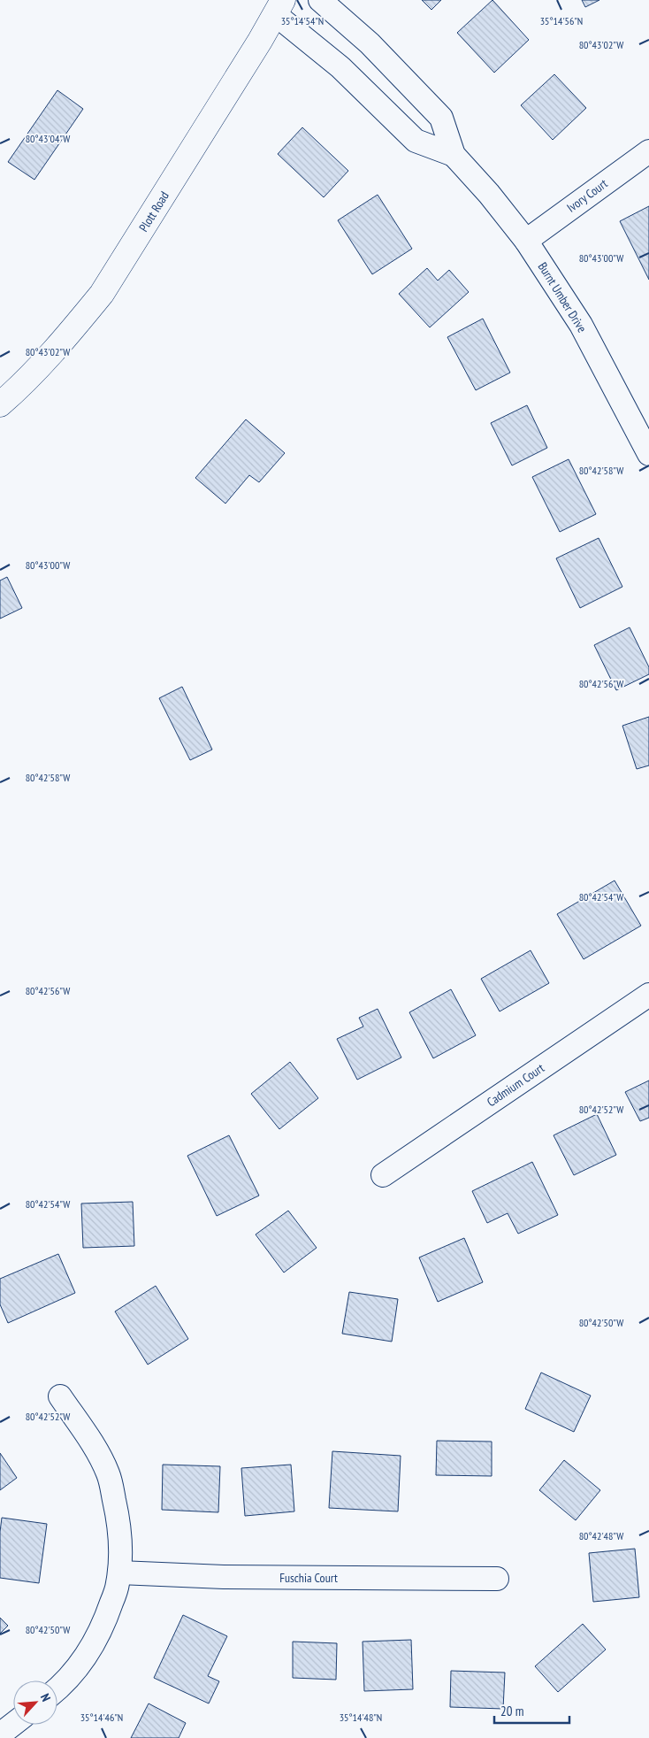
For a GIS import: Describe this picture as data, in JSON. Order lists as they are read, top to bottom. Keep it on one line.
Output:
{"streets":{"street":["Ivory Court","Plott Road","Burnt Umber Drive","Cadmium Court","Fuschia Court"]},"crossings":[["Ivory Court","Burnt Umber Drive"],["Plott Road","Burnt Umber Drive"]],"scale_bar":"20 m","north":"top right","coordinates":["35°14'54\"N","35°14'56\"N","80°43'02\"W","80°43'04\"W","80°43'00\"W","80°42'58\"W","80°42'56\"W","80°42'54\"W","80°42'52\"W","80°42'50\"W","80°42'48\"W","35°14'46\"N","35°14'48\"N"]}
